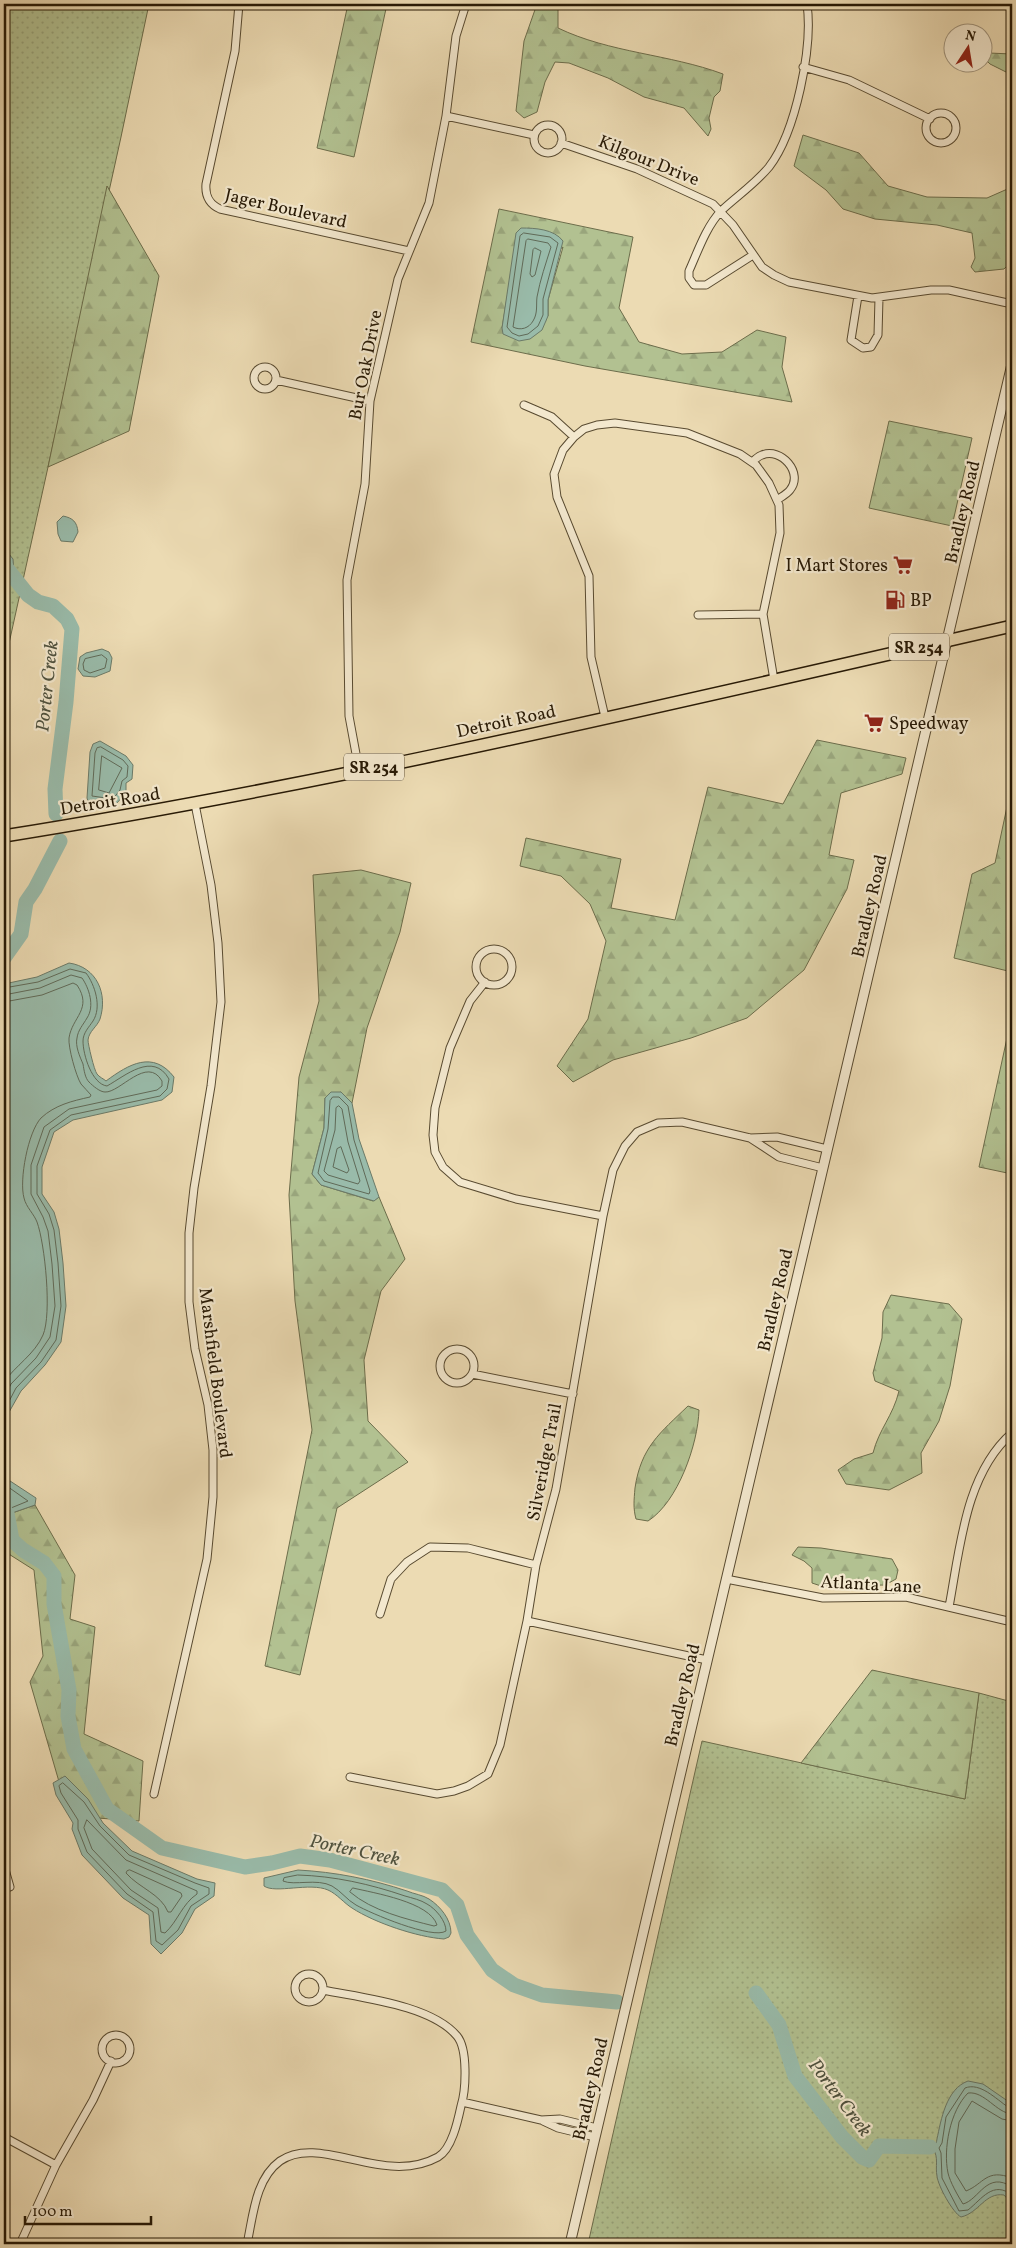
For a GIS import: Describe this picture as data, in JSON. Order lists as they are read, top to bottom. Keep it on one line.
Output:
{"streets":{"main road":["SR 254","Detroit Road"],"street":["Kilgour Drive","Jager Boulevard","Bur Oak Drive","Bradley Road","Marshfield Boulevard","Silveridge Trail","Atlanta Lane"]},"crossings":[["Jager Boulevard","Bur Oak Drive"],["Bur Oak Drive","Detroit Road"],["Bradley Road","Detroit Road"],["Bradley Road","Silveridge Trail"],["Bradley Road","Atlanta Lane"],["Detroit Road","Marshfield Boulevard"]],"water":["Porter Creek"],"places":{"supermarket":["I Mart Stores","Speedway"],"fuel station":["BP"]},"scale_bar":"100 m","north":"top"}
